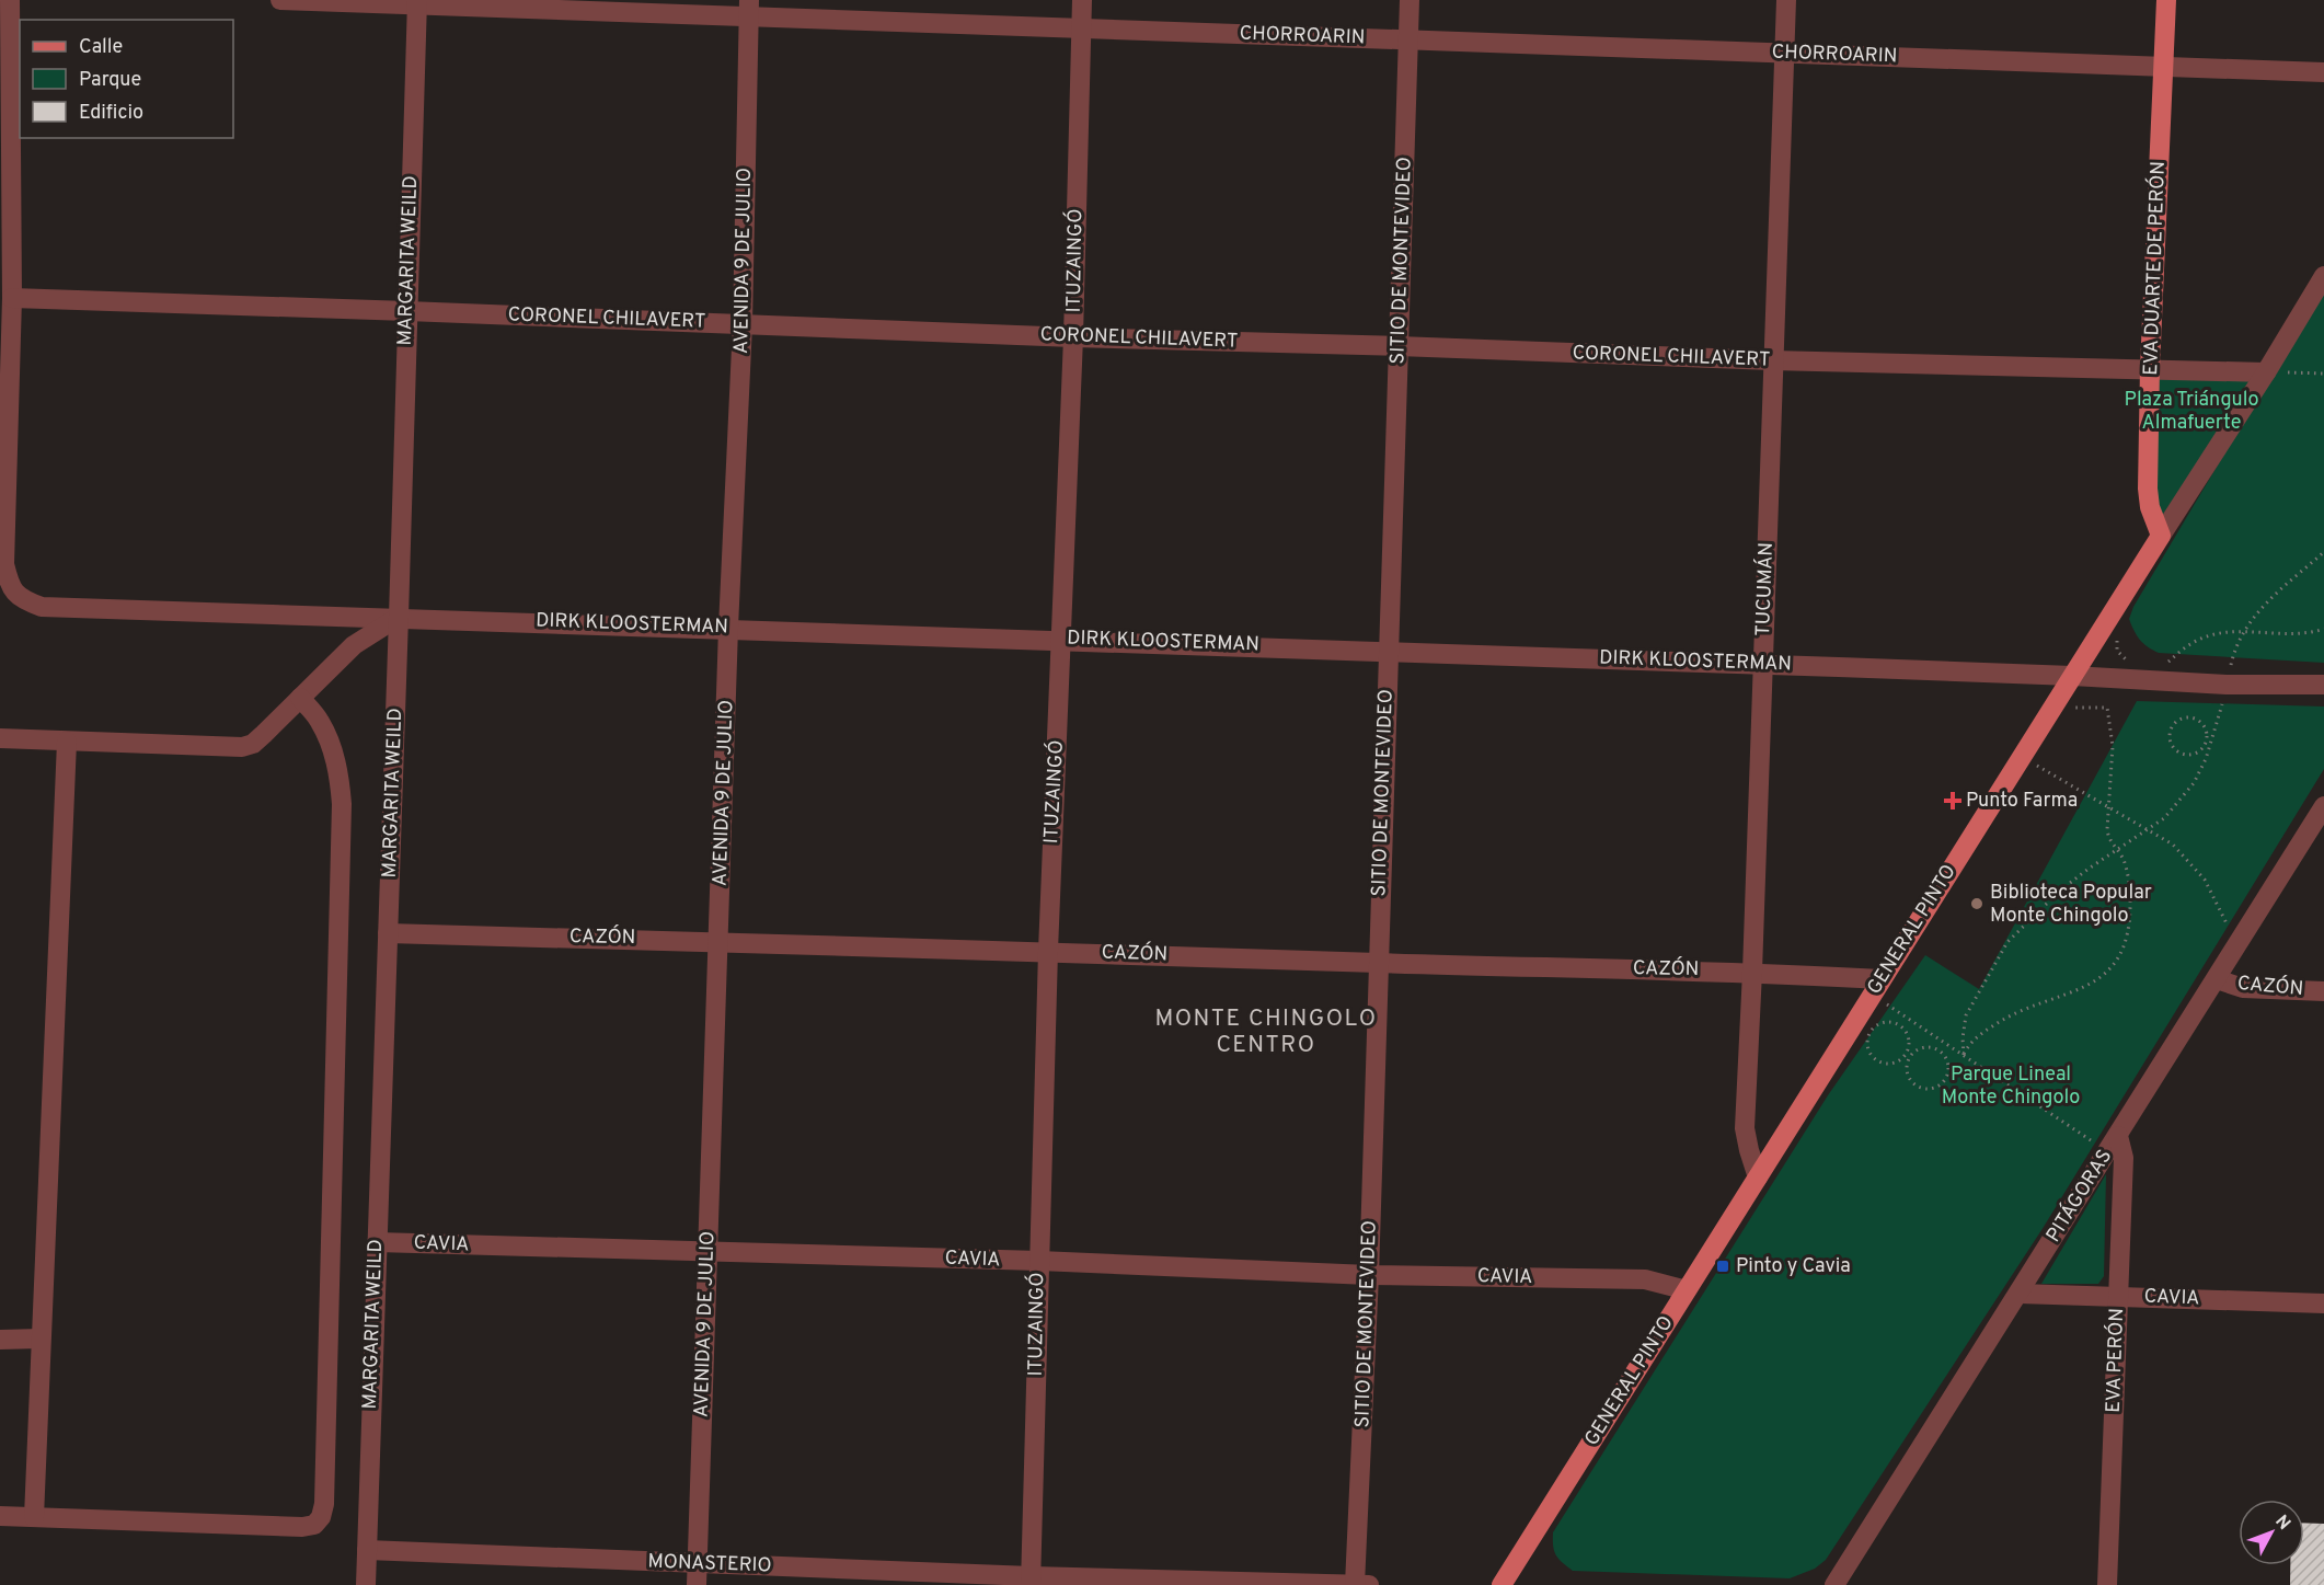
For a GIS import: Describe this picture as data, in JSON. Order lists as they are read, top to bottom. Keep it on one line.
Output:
{"streets":{"main road":["EVA DUARTE DE PERÓN","GENERAL PINTO"],"street":["CHORROARIN","MARGARITA WEILD","AVENIDA 9 DE JULIO","ITUZAINGÓ","SITIO DE MONTEVIDEO","CORONEL CHILAVERT","TUCUMÁN","DIRK KLOOSTERMAN","CAZÓN","PITÁGORAS","CAVIA","EVA PERÓN","MONASTERIO"]},"crossings":[["CHORROARIN","MARGARITA WEILD"],["CHORROARIN","AVENIDA 9 DE JULIO"],["CHORROARIN","ITUZAINGÓ"],["CHORROARIN","SITIO DE MONTEVIDEO"],["CHORROARIN","EVA DUARTE DE PERÓN"],["CHORROARIN","TUCUMÁN"],["MARGARITA WEILD","CORONEL CHILAVERT"],["MARGARITA WEILD","DIRK KLOOSTERMAN"],["MARGARITA WEILD","CAZÓN"],["MARGARITA WEILD","CAVIA"],["MARGARITA WEILD","MONASTERIO"],["AVENIDA 9 DE JULIO","CORONEL CHILAVERT"],["AVENIDA 9 DE JULIO","DIRK KLOOSTERMAN"],["AVENIDA 9 DE JULIO","CAZÓN"],["AVENIDA 9 DE JULIO","CAVIA"],["AVENIDA 9 DE JULIO","MONASTERIO"],["ITUZAINGÓ","CORONEL CHILAVERT"],["ITUZAINGÓ","DIRK KLOOSTERMAN"],["ITUZAINGÓ","CAZÓN"],["ITUZAINGÓ","CAVIA"],["ITUZAINGÓ","MONASTERIO"],["SITIO DE MONTEVIDEO","CORONEL CHILAVERT"],["SITIO DE MONTEVIDEO","DIRK KLOOSTERMAN"],["SITIO DE MONTEVIDEO","CAZÓN"],["SITIO DE MONTEVIDEO","CAVIA"],["SITIO DE MONTEVIDEO","MONASTERIO"],["EVA DUARTE DE PERÓN","CORONEL CHILAVERT"],["EVA DUARTE DE PERÓN","GENERAL PINTO"],["CORONEL CHILAVERT","TUCUMÁN"],["CORONEL CHILAVERT","DIRK KLOOSTERMAN"],["CORONEL CHILAVERT","GENERAL PINTO"],["TUCUMÁN","DIRK KLOOSTERMAN"],["TUCUMÁN","GENERAL PINTO"],["TUCUMÁN","CAZÓN"],["DIRK KLOOSTERMAN","GENERAL PINTO"],["GENERAL PINTO","CAZÓN"],["GENERAL PINTO","CAVIA"],["CAZÓN","PITÁGORAS"],["PITÁGORAS","CAVIA"],["PITÁGORAS","EVA PERÓN"],["CAVIA","EVA PERÓN"]],"districts":["MONTE CHINGOLO CENTRO"],"parks":["Plaza Triángulo Almafuerte","Parque Lineal Monte Chingolo"],"places":{"health":["Punto Farma"],"other":["Biblioteca Popular Monte Chingolo"],"transit":["Pinto y Cavia"]},"legend":["Calle","Parque","Edificio"],"north":"top right"}
